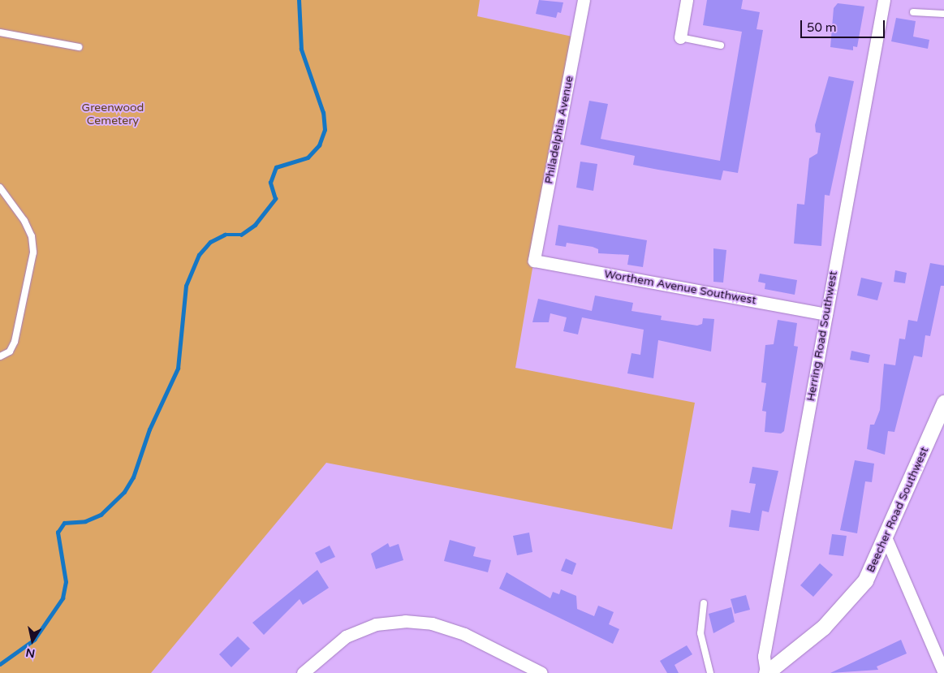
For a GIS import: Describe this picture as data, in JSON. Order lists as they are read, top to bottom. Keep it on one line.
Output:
{"streets":{"street":["Philadelphia Avenue","Worthem Avenue Southwest","Herring Road Southwest","Beecher Road Southwest"]},"crossings":[["Philadelphia Avenue","Worthem Avenue Southwest"],["Worthem Avenue Southwest","Herring Road Southwest"],["Herring Road Southwest","Beecher Road Southwest"]],"parks":["Greenwood Cemetery"],"scale_bar":"50 m","north":"bottom"}
